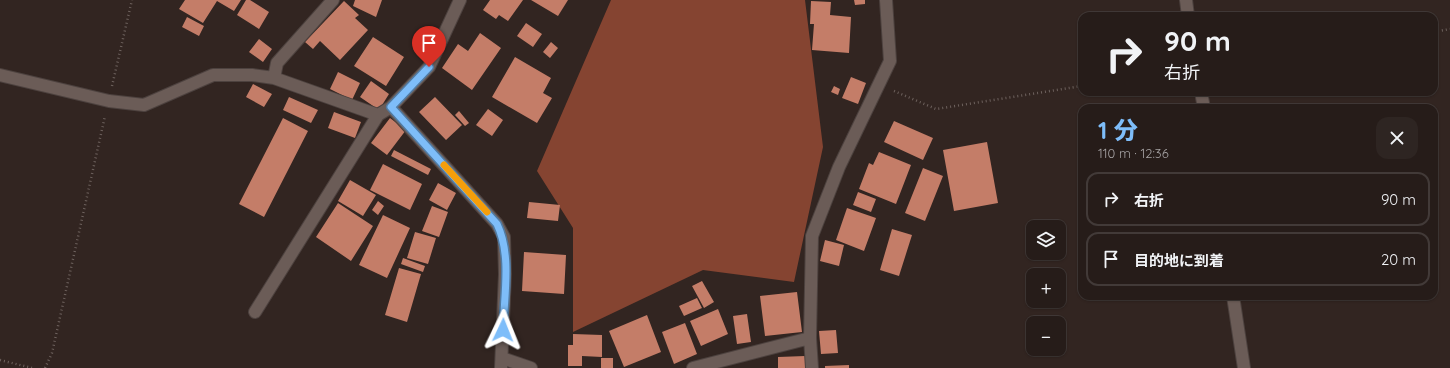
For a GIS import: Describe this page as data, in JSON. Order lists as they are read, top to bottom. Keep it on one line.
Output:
{"page":{"turn":["90 m","右折"],"heading":["1 分","110 m · 12:36"],"list":[{"name":"右折","value":"90 m"},{"name":"目的地に到着","value":"20 m"}],"map_buttons":["+","−"]}}
